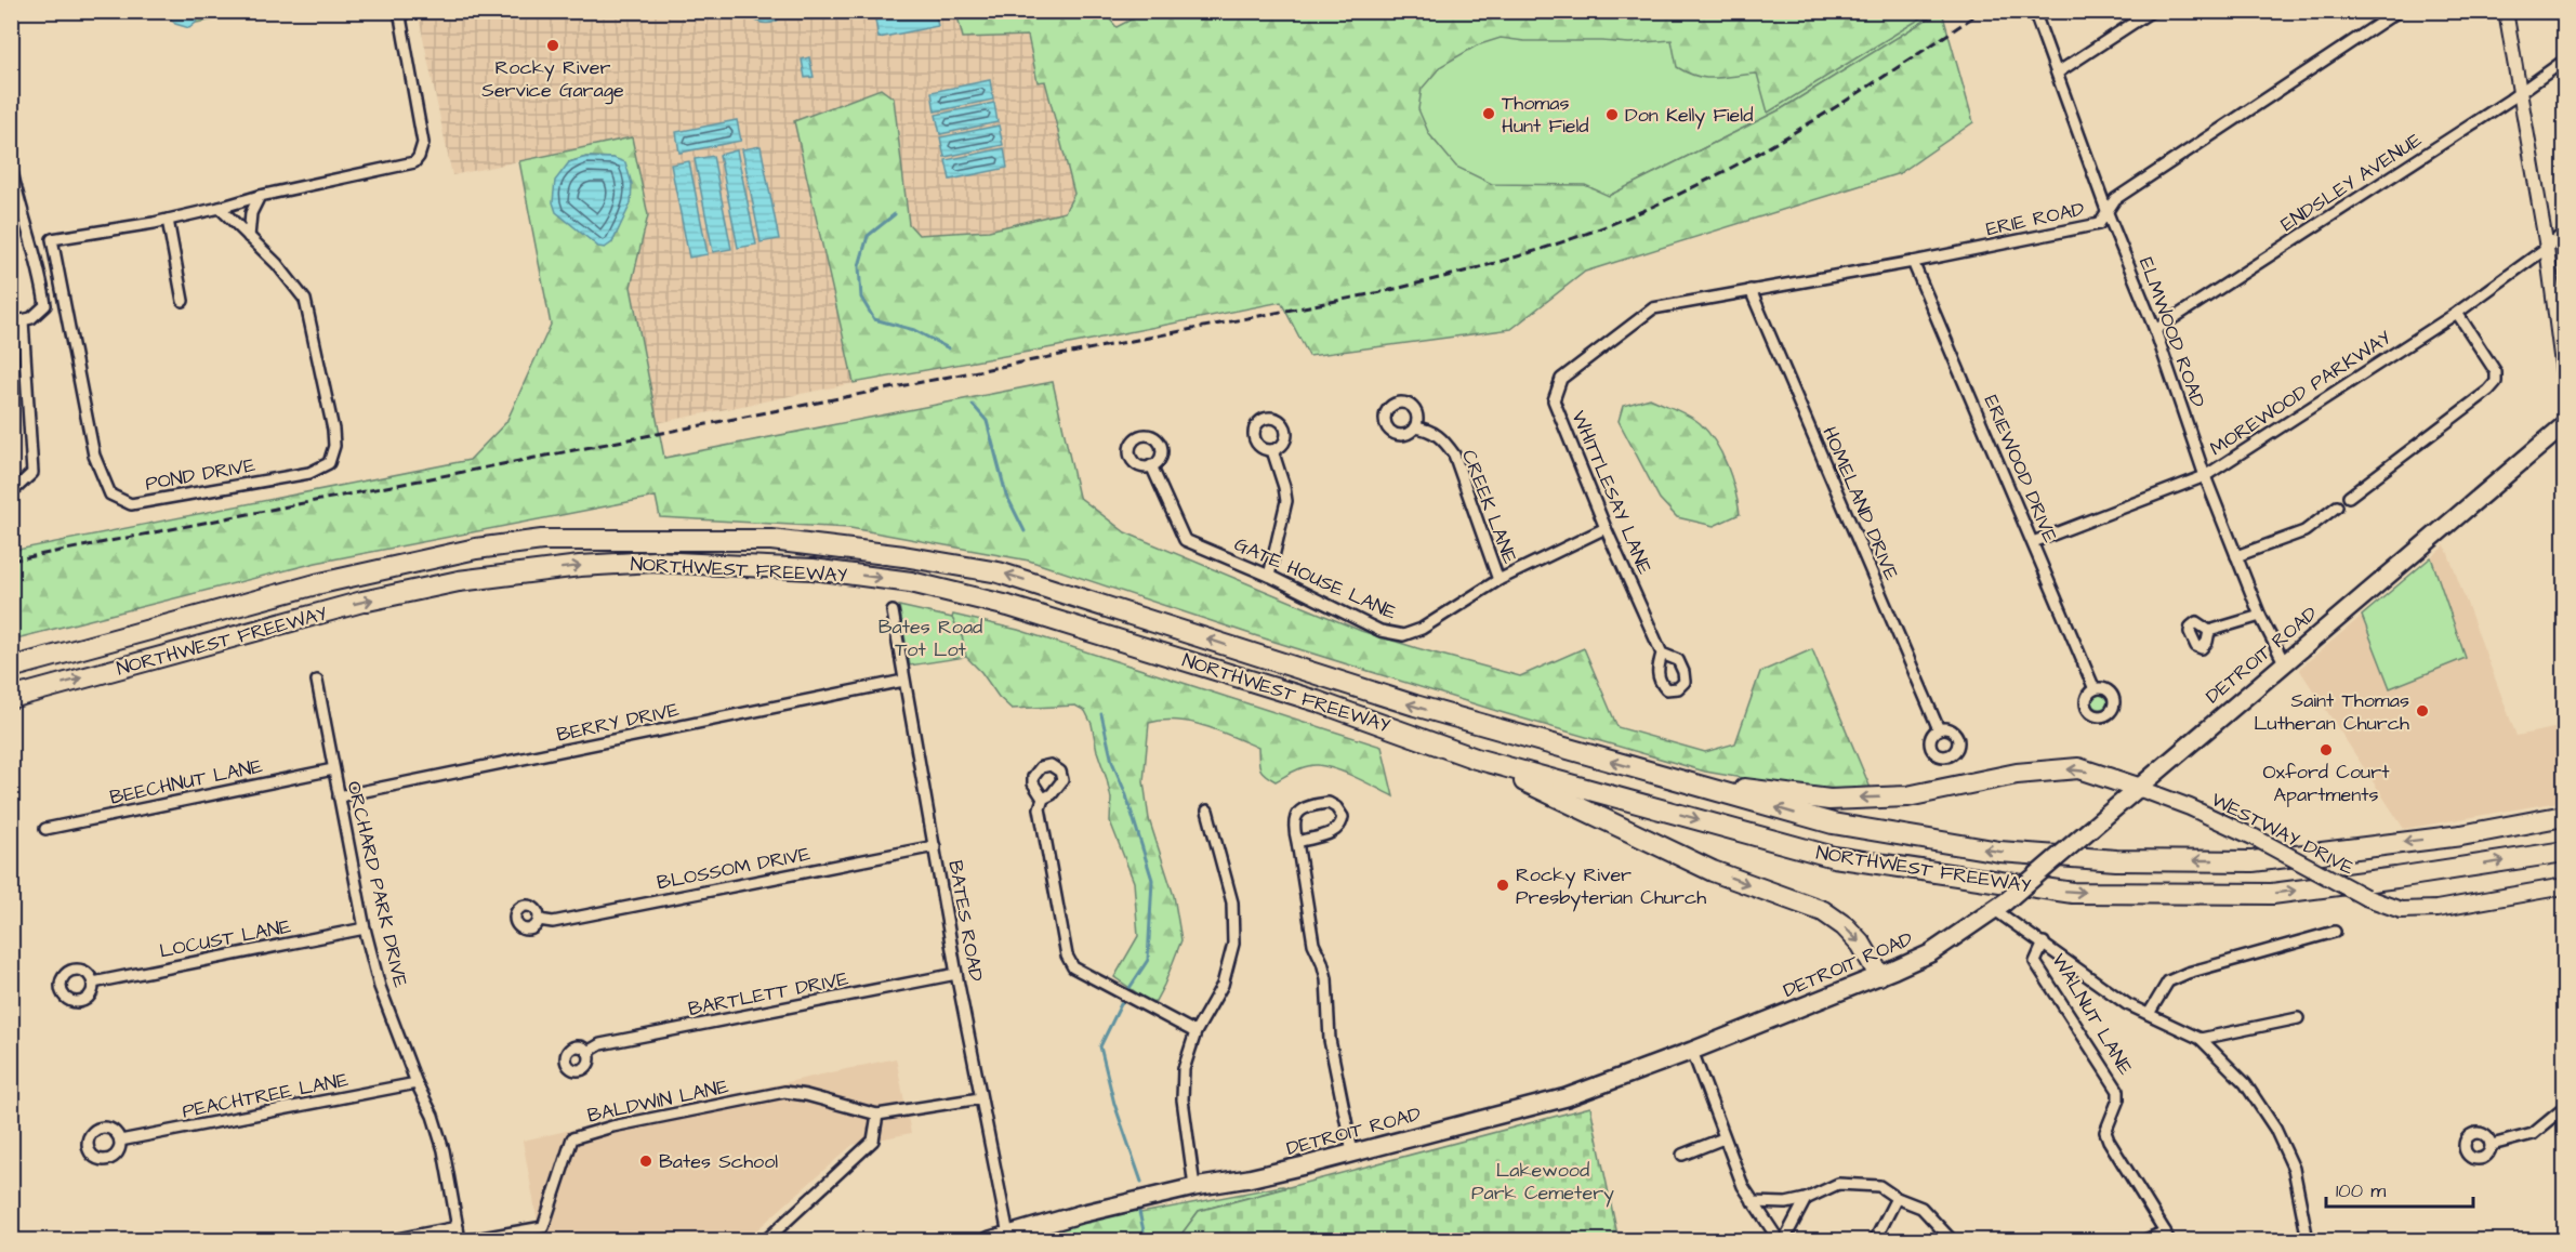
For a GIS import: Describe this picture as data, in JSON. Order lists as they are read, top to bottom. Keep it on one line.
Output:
{"streets":{"highway":["NORTHWEST FREEWAY"],"main road":["DETROIT ROAD","WESTWAY DRIVE"],"street":["ENDSLEY AVENUE","ERIE ROAD","ELMWOOD ROAD","MOREWOOD PARKWAY","ERIEWOOD DRIVE","POND DRIVE","WHITTLESAY LANE","HOMELAND DRIVE","CREEK LANE","GATE HOUSE LANE","BERRY DRIVE","BEECHNUT LANE","BLOSSOM DRIVE","ORCHARD PARK DRIVE","BATES ROAD","LOCUST LANE","BARTLETT DRIVE","WALNUT LANE","PEACHTREE LANE","BALDWIN LANE"]},"crossings":[["ENDSLEY AVENUE","ELMWOOD ROAD"],["ERIE ROAD","ELMWOOD ROAD"],["ERIE ROAD","ERIEWOOD DRIVE"],["ERIE ROAD","WHITTLESAY LANE"],["ERIE ROAD","HOMELAND DRIVE"],["ELMWOOD ROAD","MOREWOOD PARKWAY"],["ELMWOOD ROAD","DETROIT ROAD"],["MOREWOOD PARKWAY","ERIEWOOD DRIVE"],["WHITTLESAY LANE","GATE HOUSE LANE"],["CREEK LANE","GATE HOUSE LANE"],["DETROIT ROAD","WESTWAY DRIVE"],["DETROIT ROAD","BATES ROAD"],["BERRY DRIVE","ORCHARD PARK DRIVE"],["BERRY DRIVE","BATES ROAD"],["BEECHNUT LANE","ORCHARD PARK DRIVE"],["BLOSSOM DRIVE","BATES ROAD"],["ORCHARD PARK DRIVE","LOCUST LANE"],["ORCHARD PARK DRIVE","PEACHTREE LANE"],["BATES ROAD","BARTLETT DRIVE"],["BATES ROAD","BALDWIN LANE"]],"parks":["Bates Road Tot Lot","Lakewood Park Cemetery"],"places":["Rocky River Service Garage","Thomas Hunt Field","Don Kelly Field","Saint Thomas Lutheran Church","Oxford Court Apartments","Rocky River Presbyterian Church","Bates School"],"scale_bar":"100 m"}
